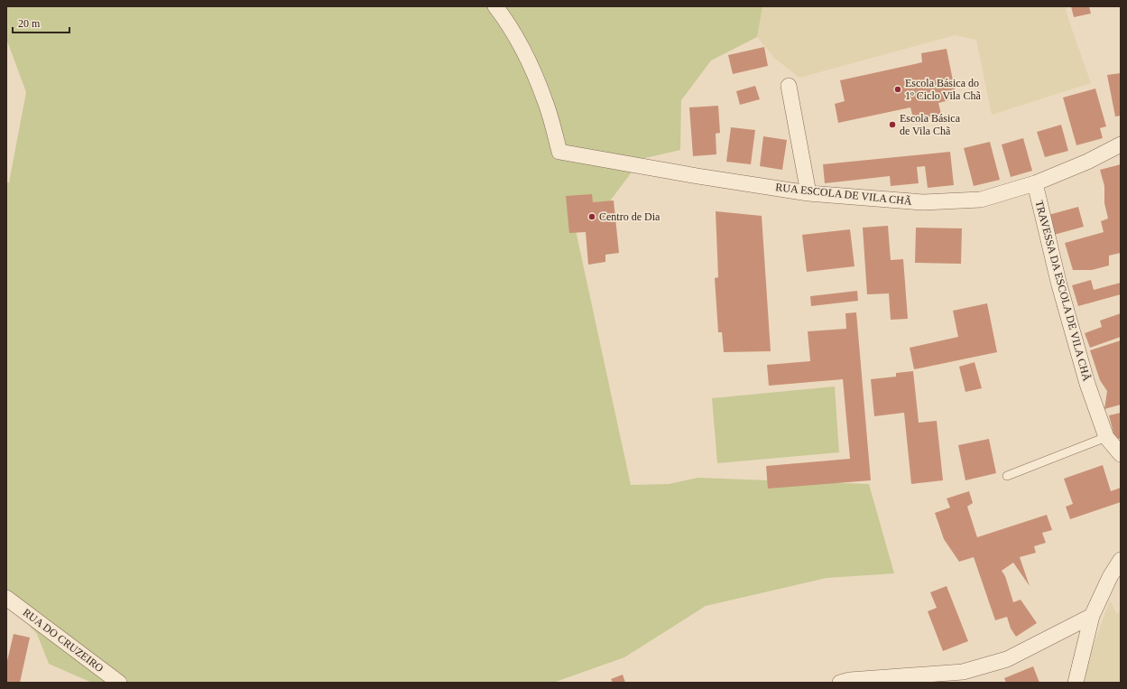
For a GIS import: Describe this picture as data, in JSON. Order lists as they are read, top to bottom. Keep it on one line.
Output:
{"streets":{"street":["RUA ESCOLA DE VILA CHÃ","TRAVESSA DA ESCOLA DE VILA CHÃ","RUA DO CRUZEIRO"]},"crossings":[["RUA ESCOLA DE VILA CHÃ","TRAVESSA DA ESCOLA DE VILA CHÃ"]],"places":["Escola Básica do 1º Ciclo Vila Chã","Escola Básica de Vila Chã","Centro de Dia"],"scale_bar":"20 m"}
